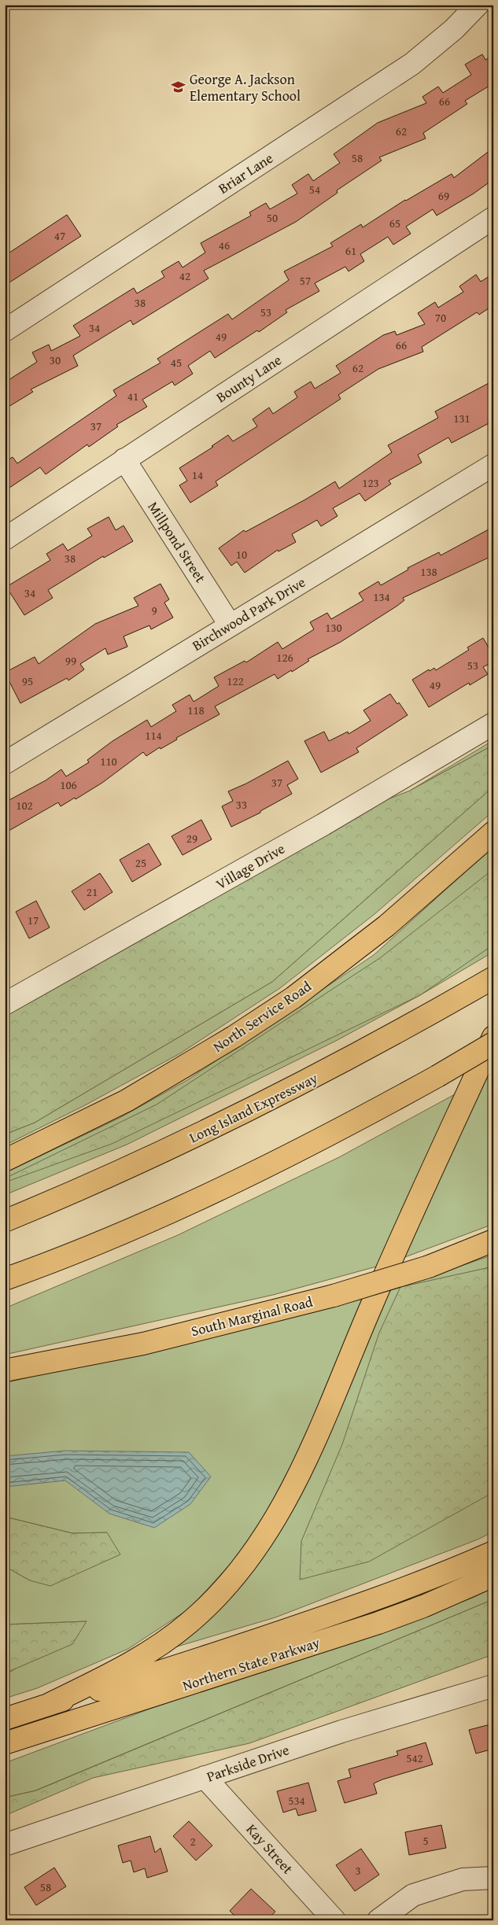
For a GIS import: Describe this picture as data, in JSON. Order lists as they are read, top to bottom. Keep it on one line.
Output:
{"streets":{"main road":["North Service Road","Long Island Expressway","South Marginal Road","Northern State Parkway"],"street":["Briar Lane","Bounty Lane","Millpond Street","Birchwood Park Drive","Village Drive","Parkside Drive","Kay Street"]},"crossings":[["Bounty Lane","Millpond Street"],["Millpond Street","Birchwood Park Drive"],["Parkside Drive","Kay Street"]],"places":{"school or university":["George A. Jackson Elementary School"]},"house_numbers":["66","62","58","54","69","50","65","47","46","61","42","57","38","53","70","34","49","66","30","45","62","41","131","37","14","123","10","38","138","34","134","9","130","126","99","53","95","122","49","118","114","110","37","106","33","102","29","25","21","17","542","534","5","2","3","58"]}
